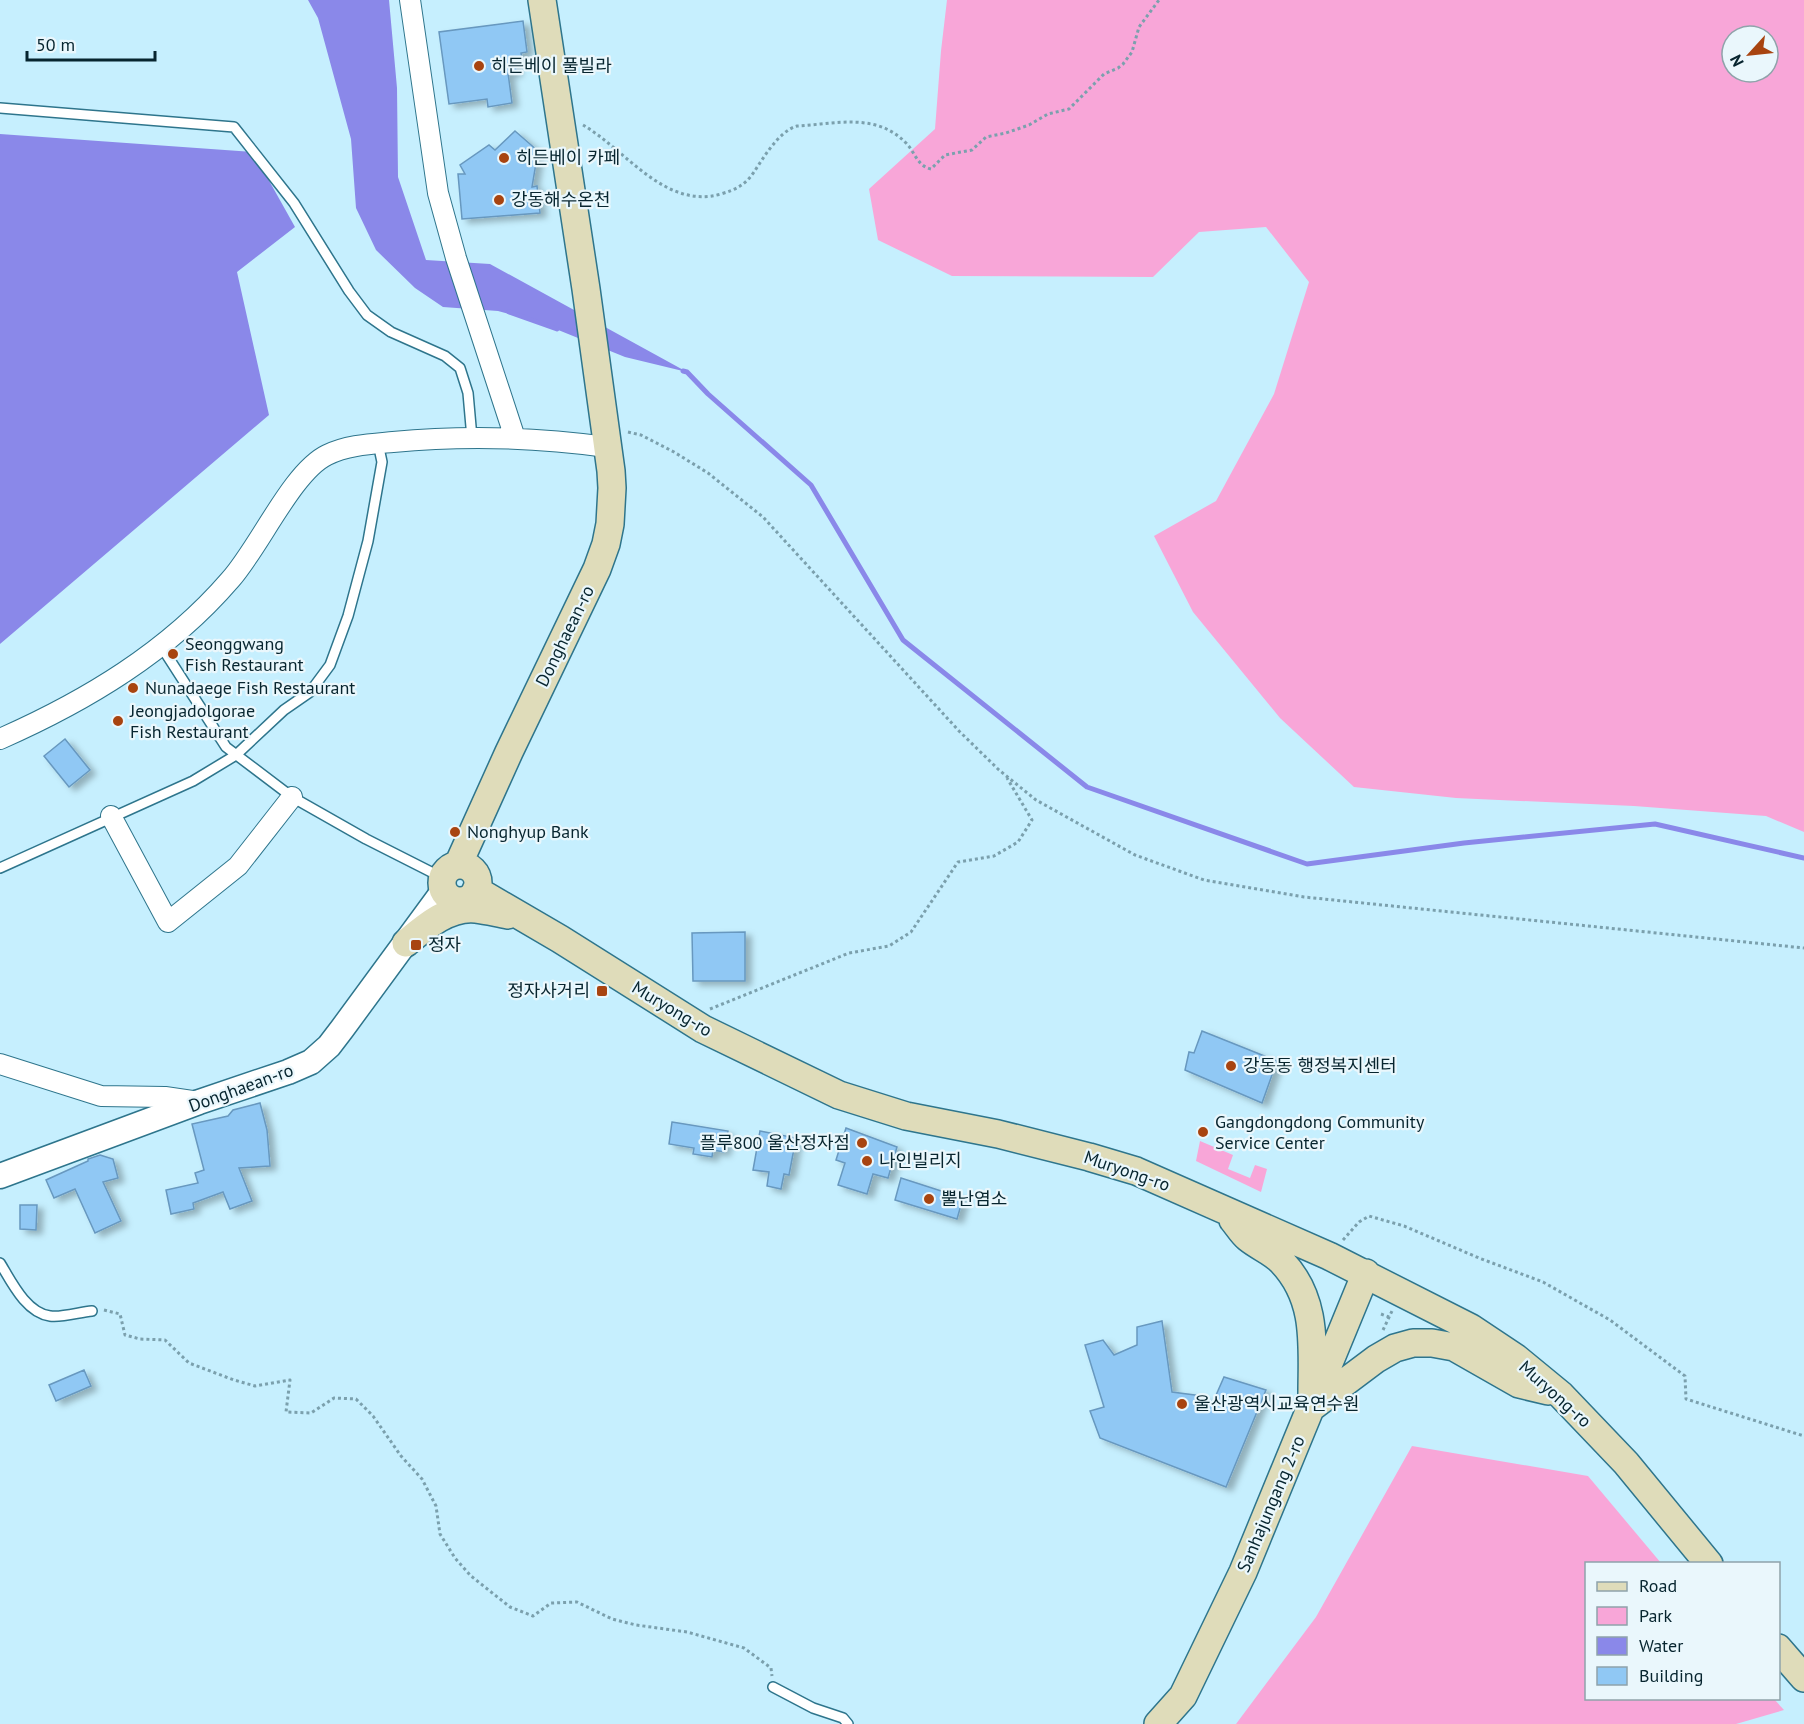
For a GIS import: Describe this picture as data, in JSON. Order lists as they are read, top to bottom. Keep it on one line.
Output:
{"streets":{"main road":["Donghaean-ro","Muryong-ro","Sanhajungang 2-ro"]},"crossings":[["Donghaean-ro","Muryong-ro"],["Muryong-ro","Sanhajungang 2-ro"]],"places":{"other":["히든베이 풀빌라","히든베이 카페","강동해수온천","Seonggwang Fish Restaurant","Nunadaege Fish Restaurant","Jeongjadolgorae Fish Restaurant","Nonghyup Bank","강동동 행정복지센터","Gangdongdong Community Service Center","플루800 울산정자점","나인빌리지","뿔난염소","울산광역시교육연수원"],"transit":["정자","정자사거리"]},"legend":["Road","Park","Water","Building"],"scale_bar":"50 m","north":"bottom left"}
